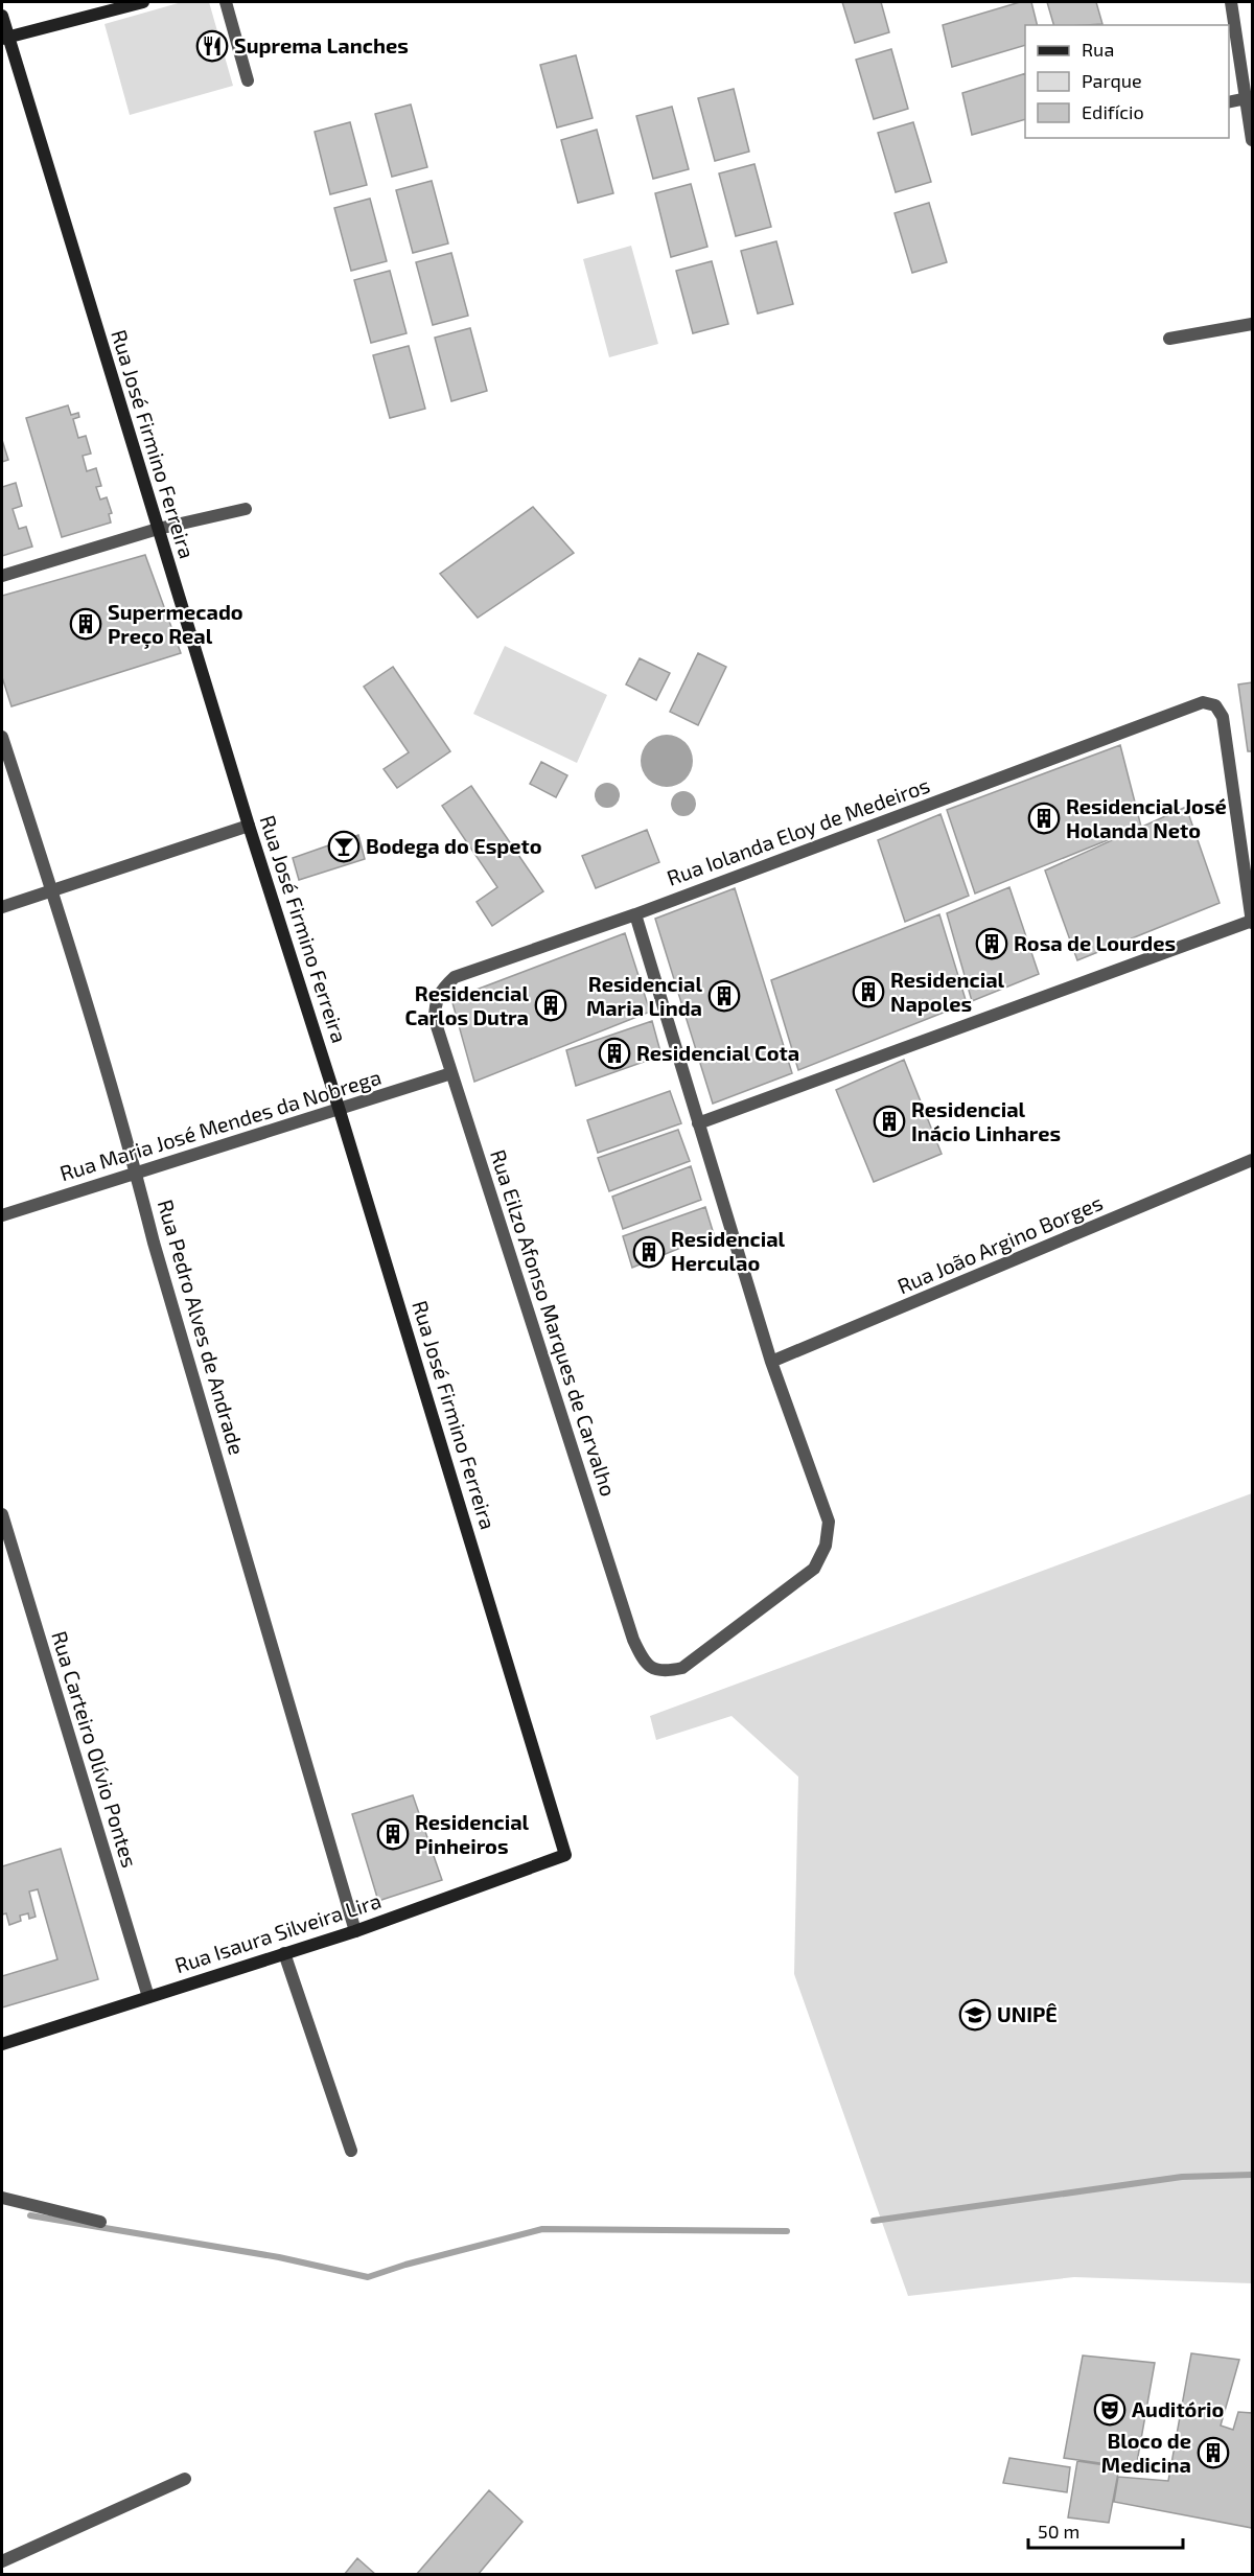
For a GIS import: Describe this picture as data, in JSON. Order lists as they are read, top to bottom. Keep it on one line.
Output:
{"streets":{"main road":["Rua José Firmino Ferreira","Rua Isaura Silveira Lira"],"street":["Rua Iolanda Eloy de Medeiros","Rua Maria José Mendes da Nobrega","Rua João Argino Borges","Rua Eilzo Afonso Marques de Carvalho","Rua Pedro Alves de Andrade","Rua Carteiro Olívio Pontes"]},"crossings":[["Rua José Firmino Ferreira","Rua Maria José Mendes da Nobrega"],["Rua José Firmino Ferreira","Rua Isaura Silveira Lira"],["Rua Iolanda Eloy de Medeiros","Rua Eilzo Afonso Marques de Carvalho"],["Rua Maria José Mendes da Nobrega","Rua Eilzo Afonso Marques de Carvalho"],["Rua Maria José Mendes da Nobrega","Rua Pedro Alves de Andrade"],["Rua João Argino Borges","Rua Eilzo Afonso Marques de Carvalho"],["Rua Pedro Alves de Andrade","Rua Isaura Silveira Lira"],["Rua Carteiro Olívio Pontes","Rua Isaura Silveira Lira"]],"places":{"restaurant":["Suprema Lanches"],"building":["Supermecado Preço Real","Residencial José Holanda Neto","Rosa de Lourdes","Residencial Napoles","Residencial Maria Linda","Residencial Carlos Dutra","Residencial Cota","Residencial Inácio Linhares","Residencial Herculao","Residencial Pinheiros","Bloco de Medicina"],"bar":["Bodega do Espeto"],"school or university":["UNIPÊ"],"theatre":["Auditório"]},"legend":["Rua","Parque","Edifício"],"scale_bar":"50 m"}
